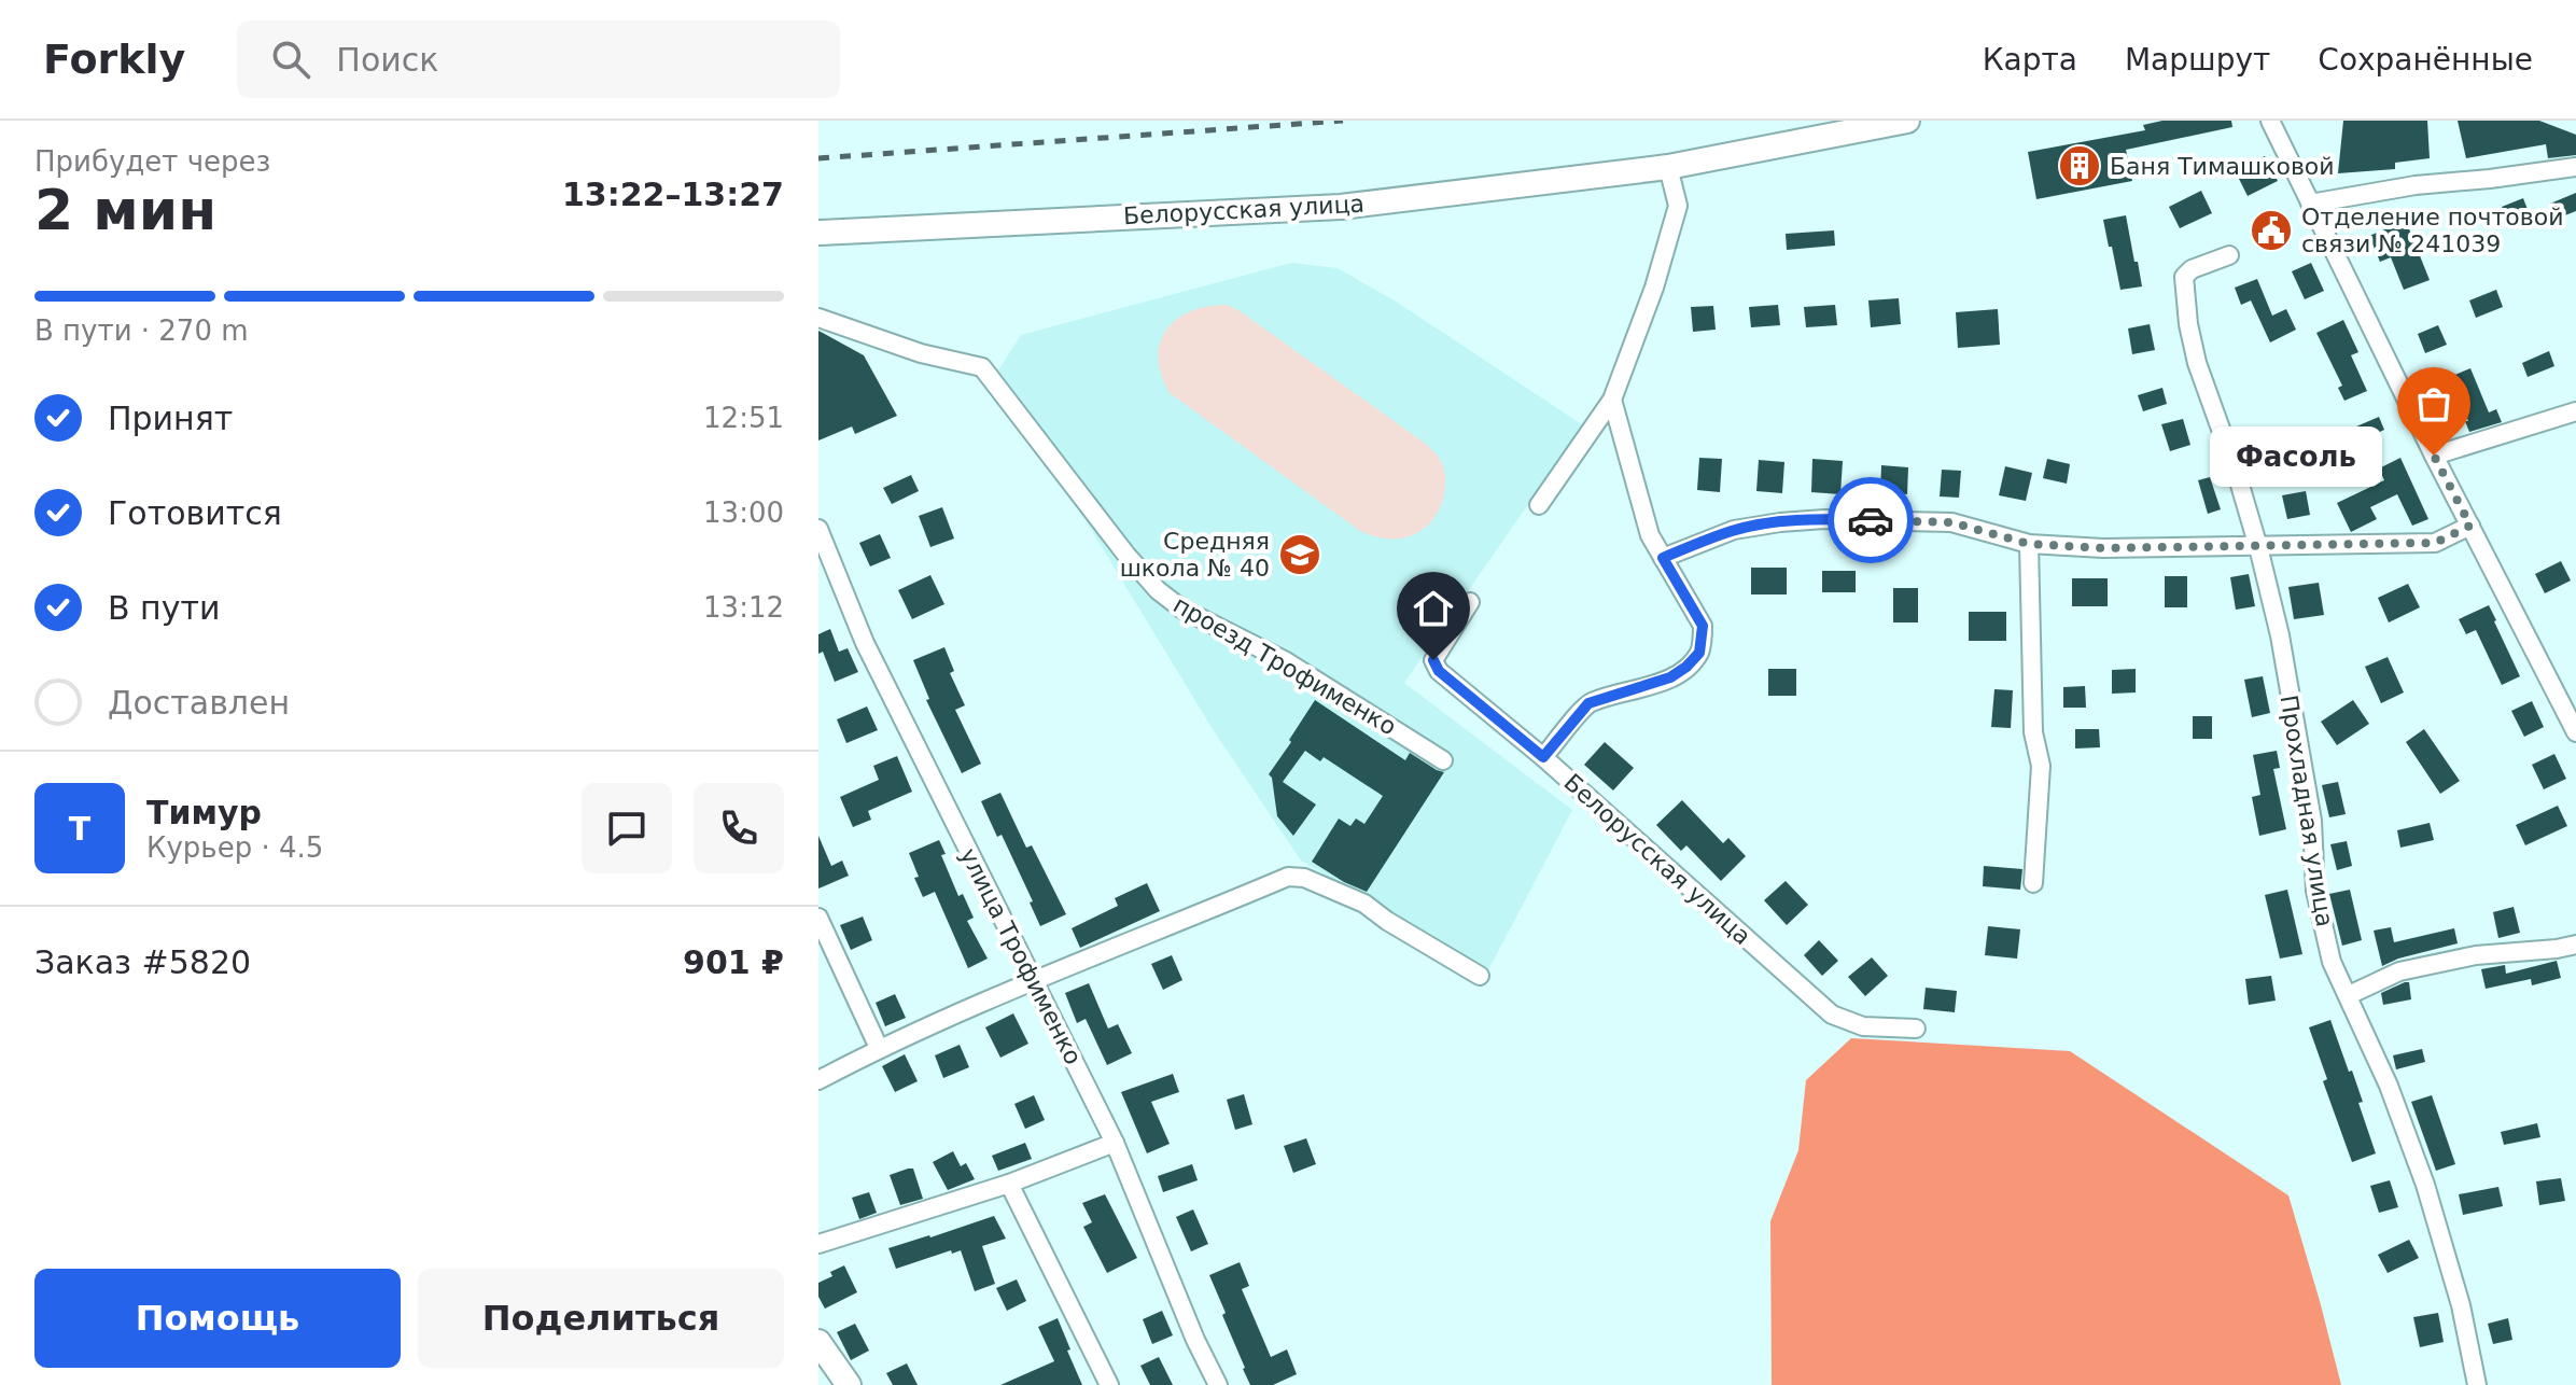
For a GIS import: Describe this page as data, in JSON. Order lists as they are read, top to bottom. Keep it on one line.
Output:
{"streets":{"main road":["Белорусская улица"],"street":["проезд Трофименко","Прохладная улица","улица Трофименко"]},"places":{"building":["Баня Тимашковой"],"public building":["Отделение почтовой связи № 241039"],"other":["Фасоль"],"school or university":["Средняя школа № 40"]},"page":{"header":"Forkly","search":"Поиск","nav":["Карта","Маршрут","Сохранённые"],"heading":["2 мин","Прибудет через","13:22–13:27"],"panel":["Тимур","Курьер · 4.5","Заказ #5820","901 ₽"],"bar":"В пути · 270 m","list":[["Принят","12:51"],["Готовится","13:00"],["В пути","13:12"],"Доставлен"],"bubble":"Фасоль","round":"Т","buttons":["Помощь","Поделиться"]}}
